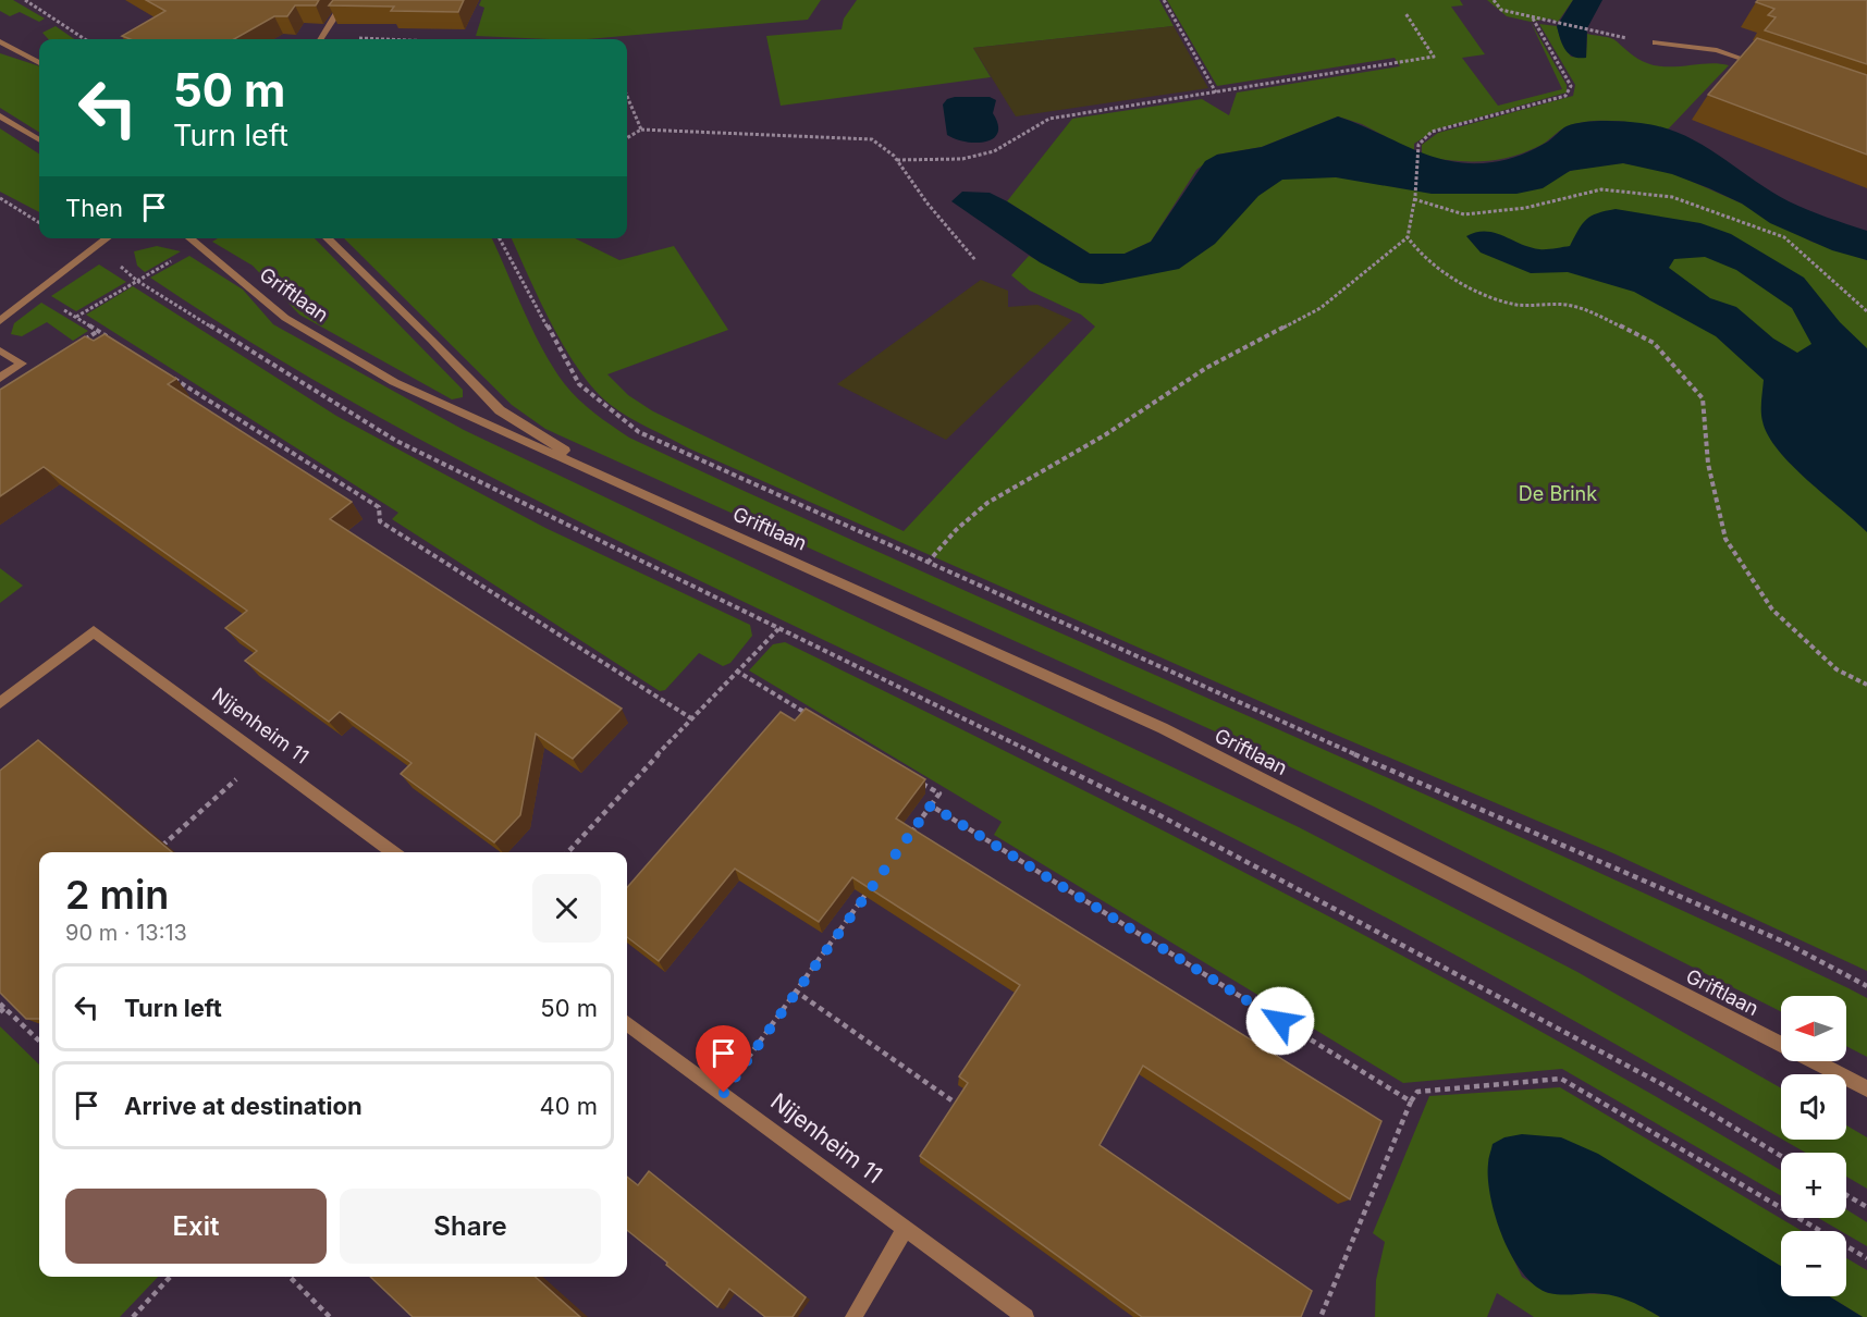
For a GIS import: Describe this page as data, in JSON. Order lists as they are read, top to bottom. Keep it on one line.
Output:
{"streets":{"street":["Griftlaan","Nijenheim 11"]},"parks":["De Brink"],"north":"left","page":{"turn":["50 m","Turn left"],"then":"Then","heading":["2 min","90 m · 13:13"],"list":[{"name":"Turn left","value":"50 m"},{"name":"Arrive at destination","value":"40 m"}],"map_buttons":["+","−"],"buttons":["Exit","Share"]}}
